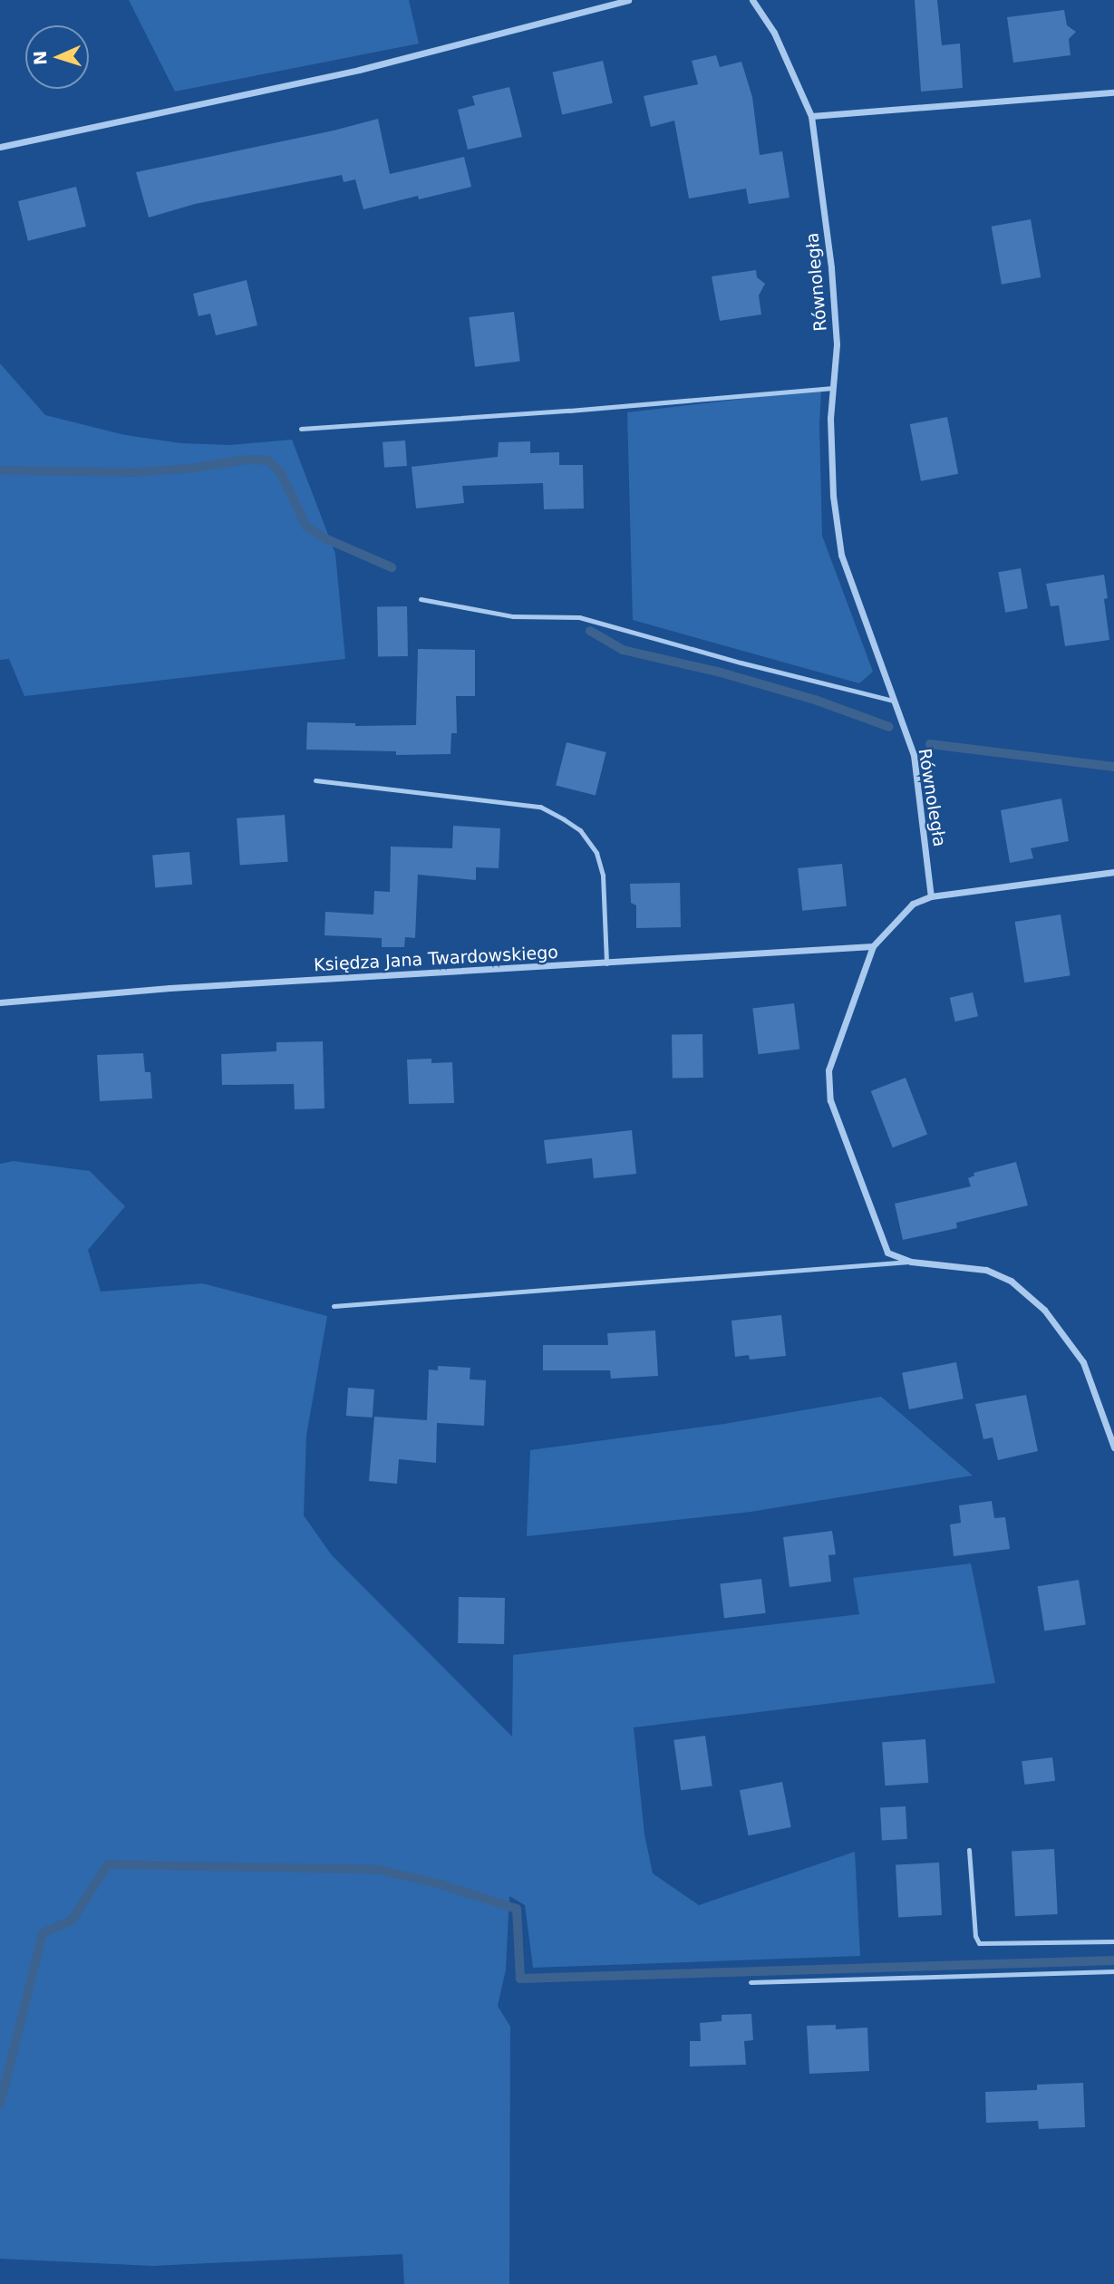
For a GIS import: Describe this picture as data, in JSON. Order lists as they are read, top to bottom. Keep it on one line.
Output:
{"streets":{"street":["Równoległa","Księdza Jana Twardowskiego"]},"north":"left"}
